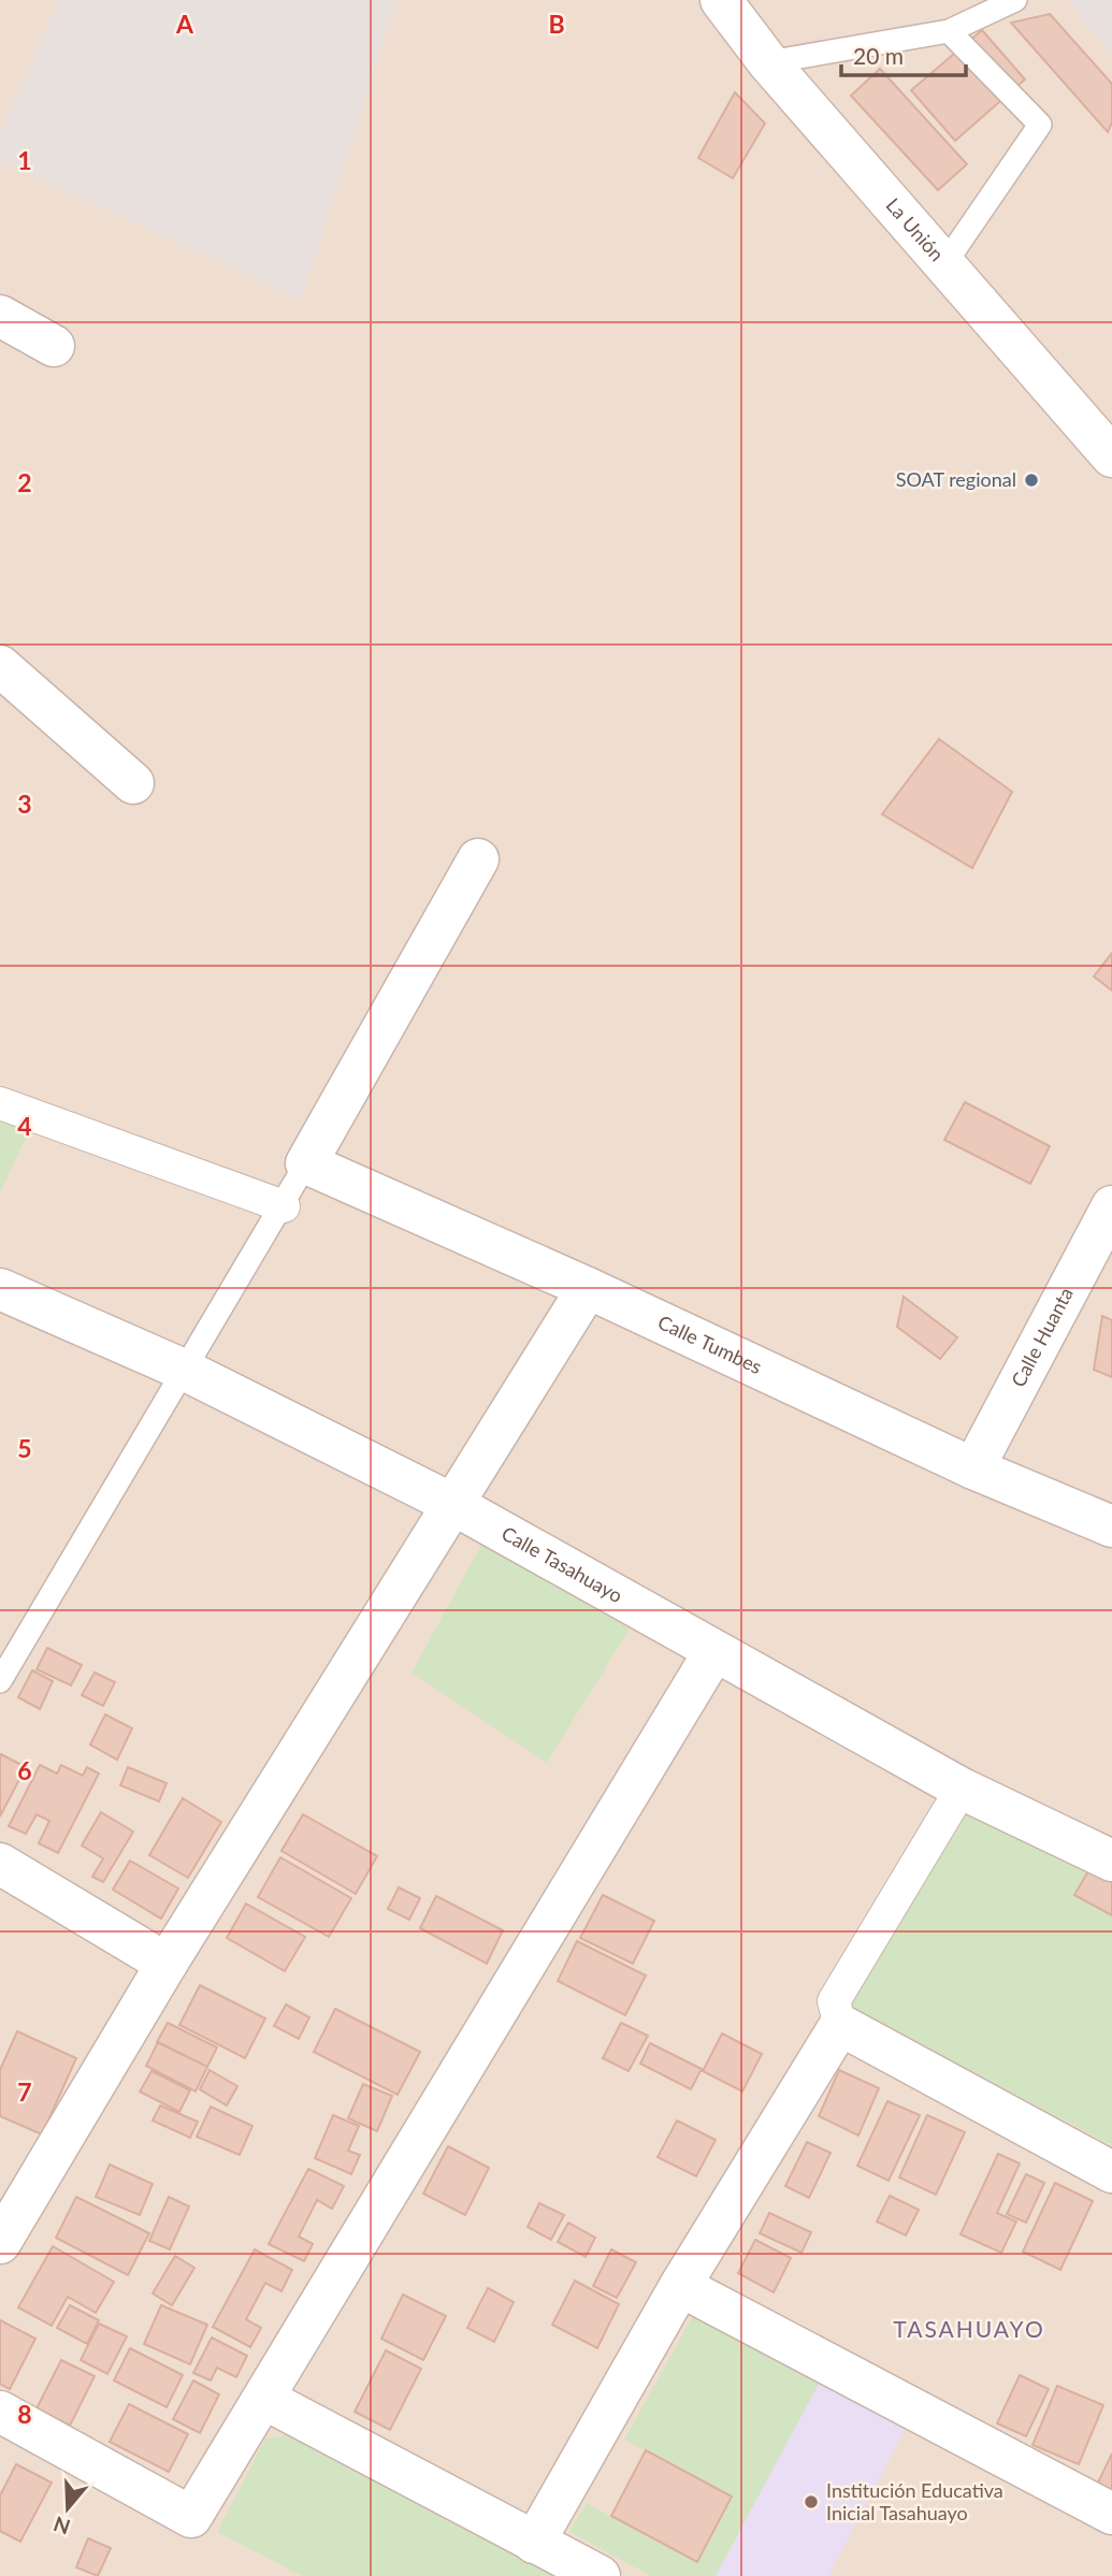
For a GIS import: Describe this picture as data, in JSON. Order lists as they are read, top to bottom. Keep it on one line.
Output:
{"streets":{"street":["La Unión","Calle Huanta","Calle Tumbes","Calle Tasahuayo"]},"crossings":[["Calle Huanta","Calle Tumbes"]],"districts":["TASAHUAYO"],"places":["SOAT regional","Institución Educativa Inicial Tasahuayo"],"scale_bar":"20 m","north":"bottom","grid":{"columns":["A","B"],"rows":["1","2","3","4","5","6","7","8"]}}
